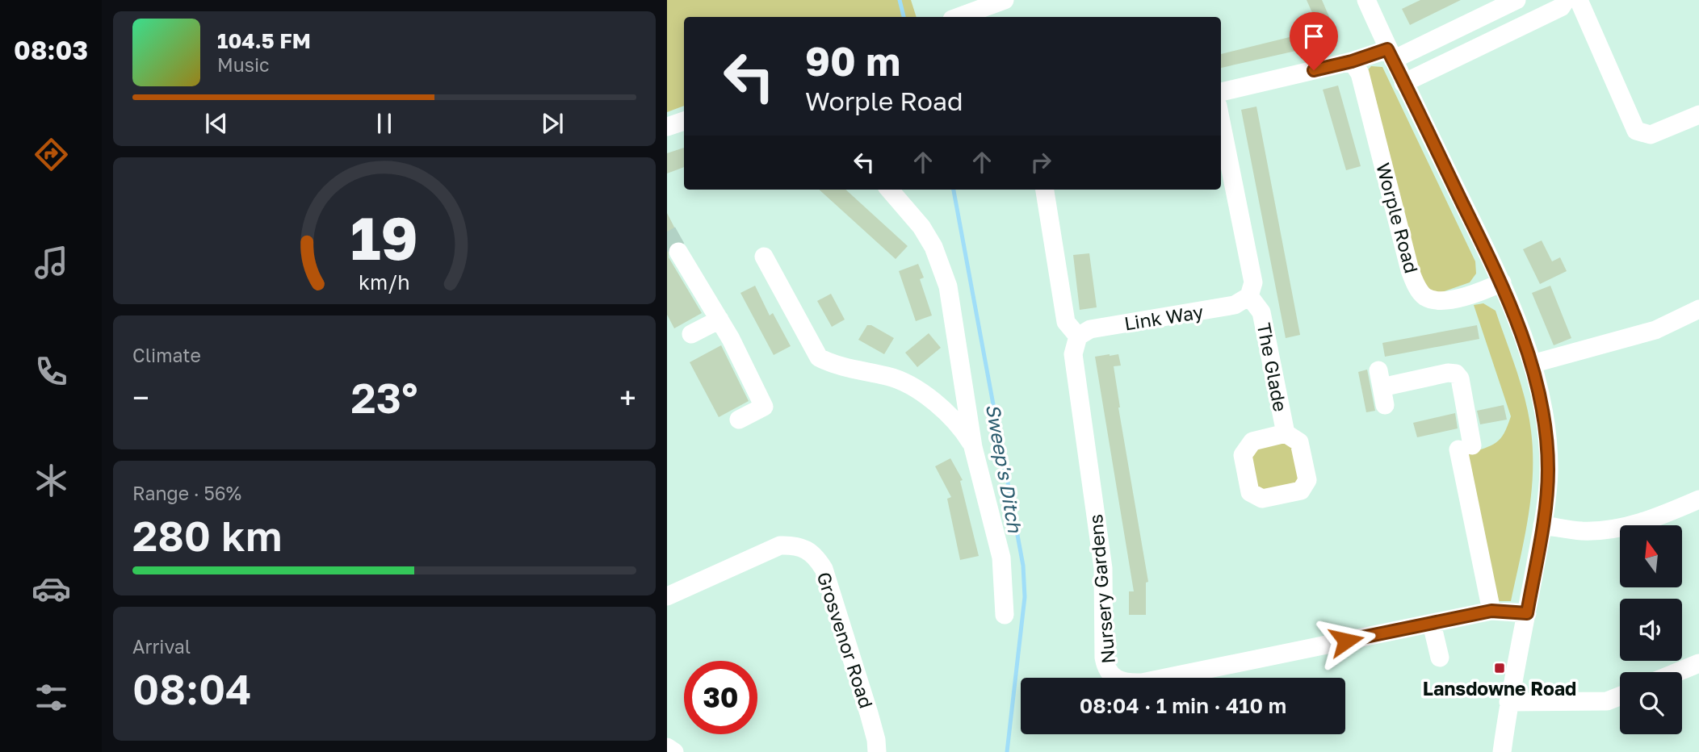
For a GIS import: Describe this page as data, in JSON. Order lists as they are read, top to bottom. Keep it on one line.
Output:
{"streets":{"street":["Worple Road","Link Way","The Glade","Nursery Gardens","Grosvenor Road"]},"crossings":[["Link Way","The Glade"],["Link Way","Nursery Gardens"]],"water":["Sweep's Ditch"],"places":{"transit":["Lansdowne Road"]},"north":"top","page":{"tabs":"08:03","turn":["90 m","Worple Road"],"song":["104.5 FM","Music"],"tile":["Climate",["Range · 56%","280 km"],["Arrival","08:04"]],"heat":["−","23°","+"],"limit":"30","trip":"08:04 · 1 min · 410 m","gauge":["19","km/h"]}}
